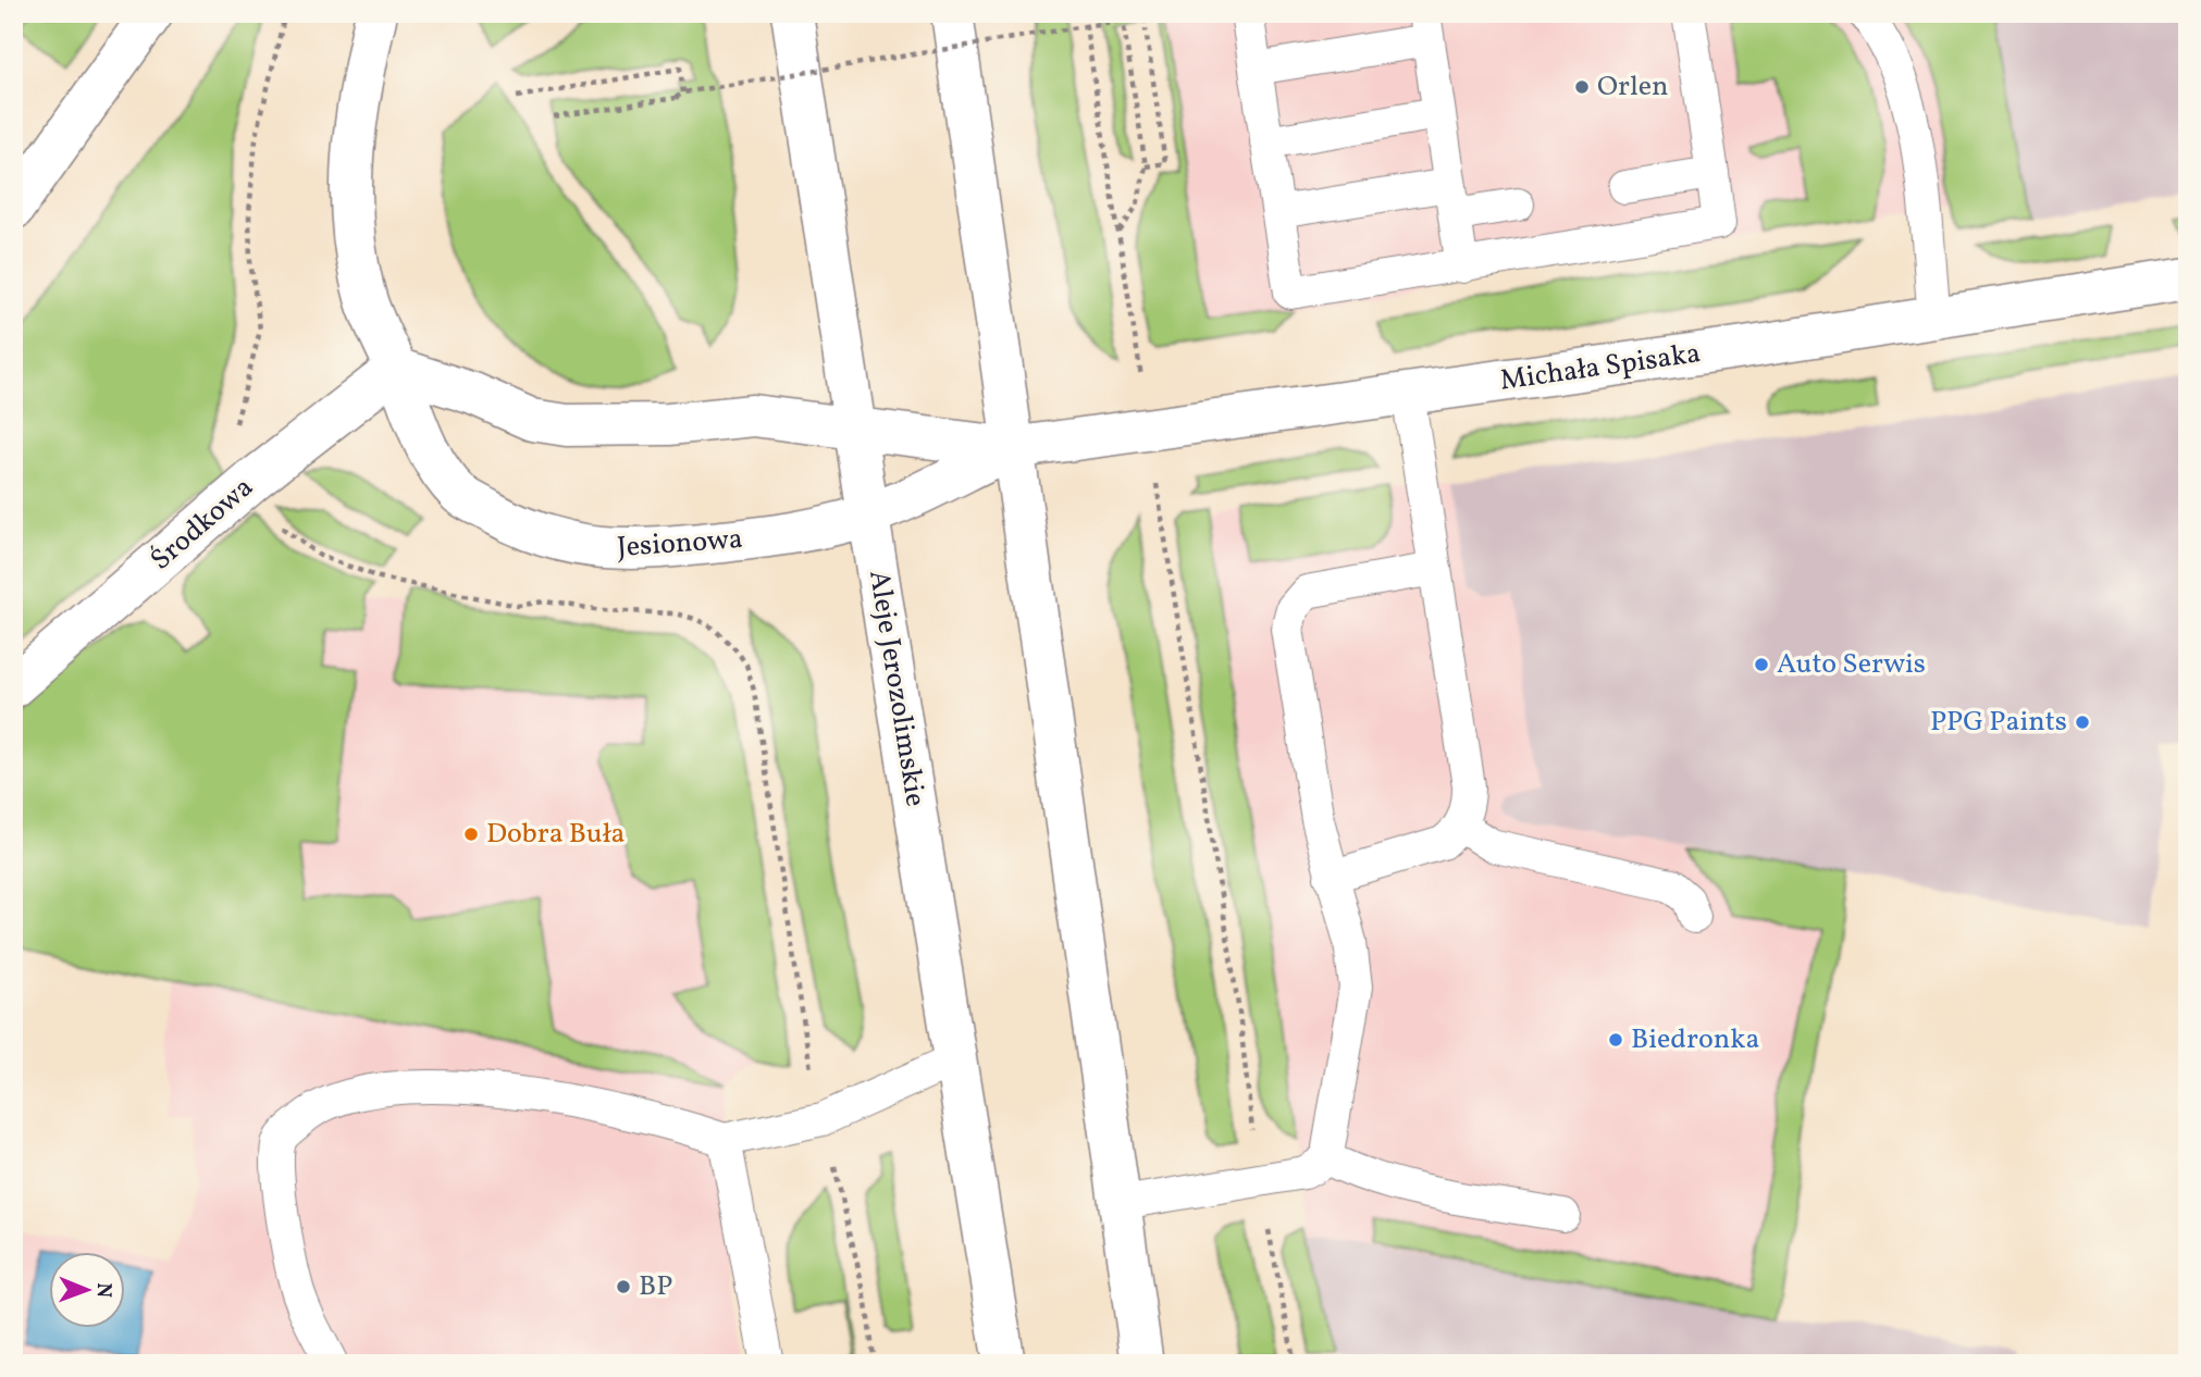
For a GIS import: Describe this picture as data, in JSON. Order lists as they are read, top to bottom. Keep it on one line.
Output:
{"streets":{"main road":["Michała Spisaka","Środkowa","Jesionowa","Aleje Jerozolimskie"]},"crossings":[["Michała Spisaka","Jesionowa"],["Michała Spisaka","Aleje Jerozolimskie"],["Środkowa","Jesionowa"],["Jesionowa","Aleje Jerozolimskie"]],"places":["Orlen","Auto Serwis","PPG Paints","Dobra Buła","Biedronka","BP"],"north":"right"}
